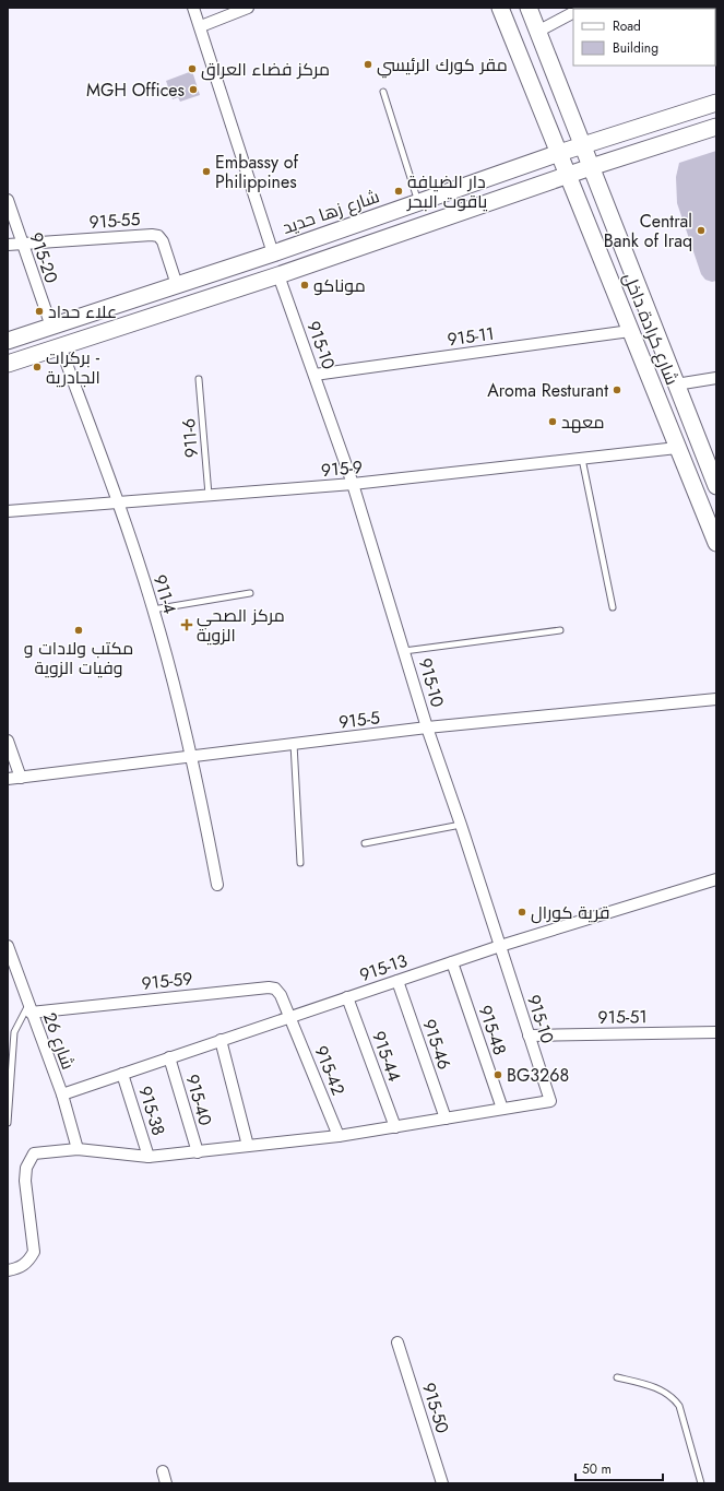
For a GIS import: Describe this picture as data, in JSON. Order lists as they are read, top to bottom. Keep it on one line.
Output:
{"streets":{"street":["شارع زها حديد","915-55","915-20","شارع كرادة داخل","915-11","915-10","915-9","911-4","915-5","915-13","915-59","915-51","915-48","شارع 26","915-46","915-44","915-42","915-40","915-38","915-50"],"lane":["911-6"]},"crossings":[["شارع زها حديد","915-55"],["شارع زها حديد","915-20"],["شارع زها حديد","شارع كرادة داخل"],["915-55","915-20"],["شارع كرادة داخل","915-11"],["شارع كرادة داخل","915-9"],["915-11","915-10"],["915-10","915-9"],["915-10","915-5"],["915-10","915-13"],["915-10","915-51"],["915-10","915-48"],["911-6","915-9"],["915-9","911-4"],["911-4","915-5"],["915-13","915-59"],["915-13","915-48"],["915-13","شارع 26"],["915-13","915-46"],["915-13","915-44"],["915-13","915-42"],["915-13","915-40"],["915-13","915-38"],["915-59","شارع 26"],["915-59","915-42"]],"places":{"other":["مقر كورك الرئيسي","مركز فضاء العراق","MGH Offices","Embassy of Philippines","دار الضيافة ياقوت البحر","Central Bank of Iraq","موناكو","علاء حداد","بركرات - الجادرية","Aroma Resturant","معهد","مكتب ولادات و وفيات الزوية","قرية كورال","BG3268"],"health":["مركز الصحي الزوية"]},"legend":["Road","Building"],"scale_bar":"50 m"}
